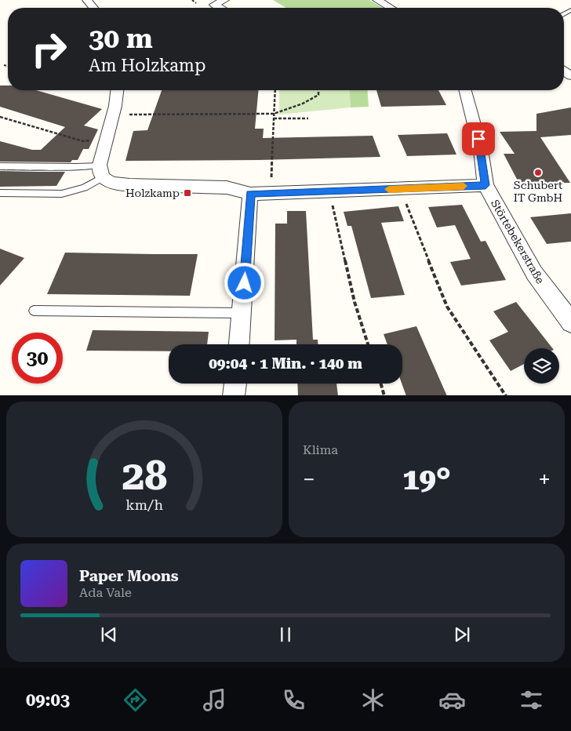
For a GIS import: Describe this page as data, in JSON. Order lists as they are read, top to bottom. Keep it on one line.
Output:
{"streets":{"street":["Störtebekerstraße"]},"places":{"other":["Schubert IT GmbH"],"transit":["Holzkamp"]},"page":{"turn":["30 m","Am Holzkamp"],"limit":"30","trip":"09:04 · 1 Min. · 140 m","tile":"Klima","heat":["−","19°","+"],"song":["Paper Moons","Ada Vale"],"tabs":"09:03","gauge":["28","km/h"]}}
